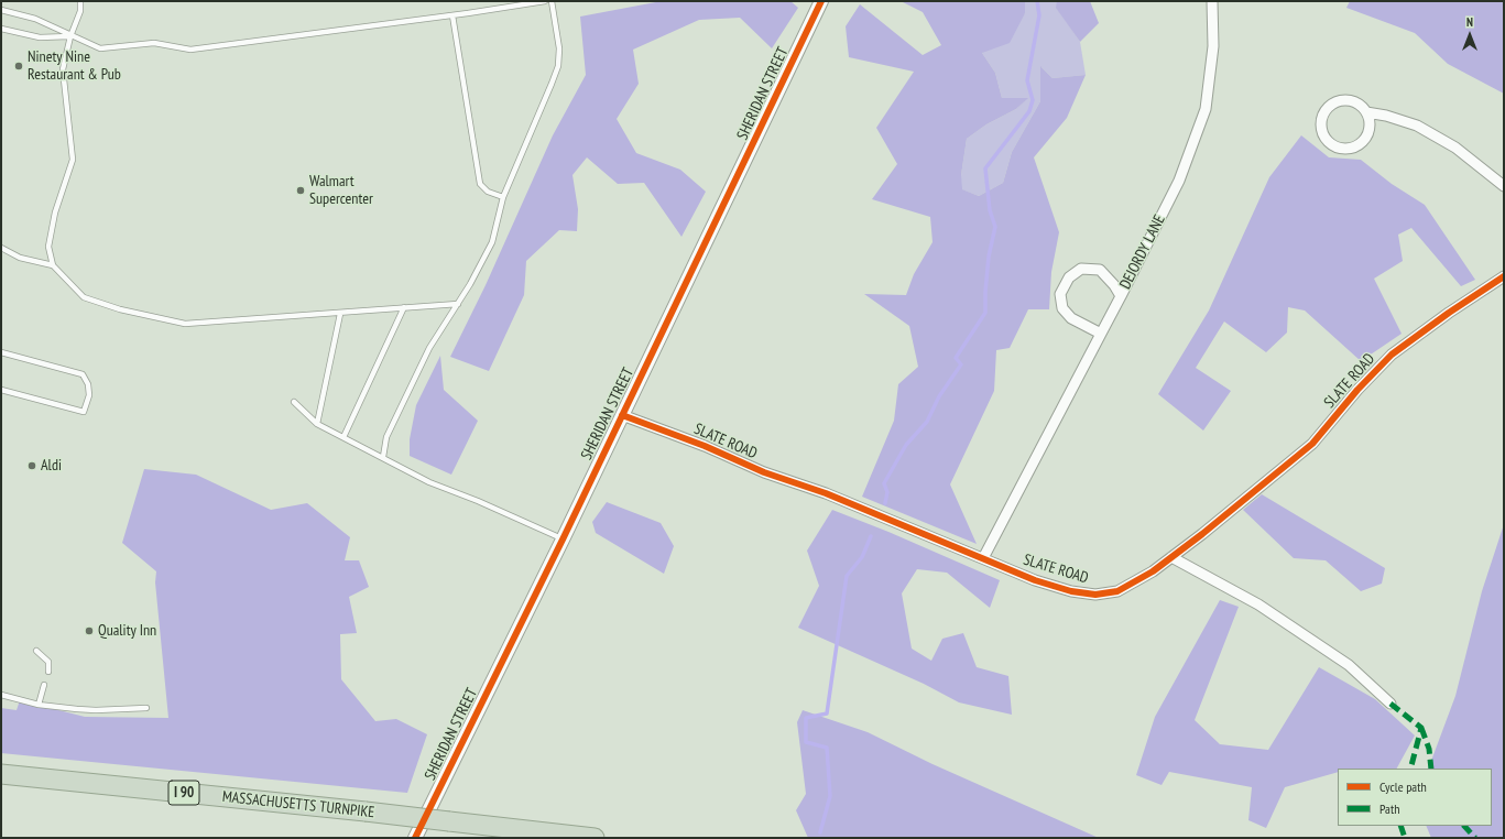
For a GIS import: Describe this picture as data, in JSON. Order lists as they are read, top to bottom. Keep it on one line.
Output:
{"streets":{"highway":["I 90","MASSACHUSETTS TURNPIKE"],"street":["SHERIDAN STREET","DEJORDY LANE","SLATE ROAD"]},"crossings":[["SHERIDAN STREET","SLATE ROAD"]],"places":["Ninety Nine Restaurant & Pub","Walmart Supercenter","Aldi","Quality Inn"],"legend":["Cycle path","Path"],"north":"top"}
